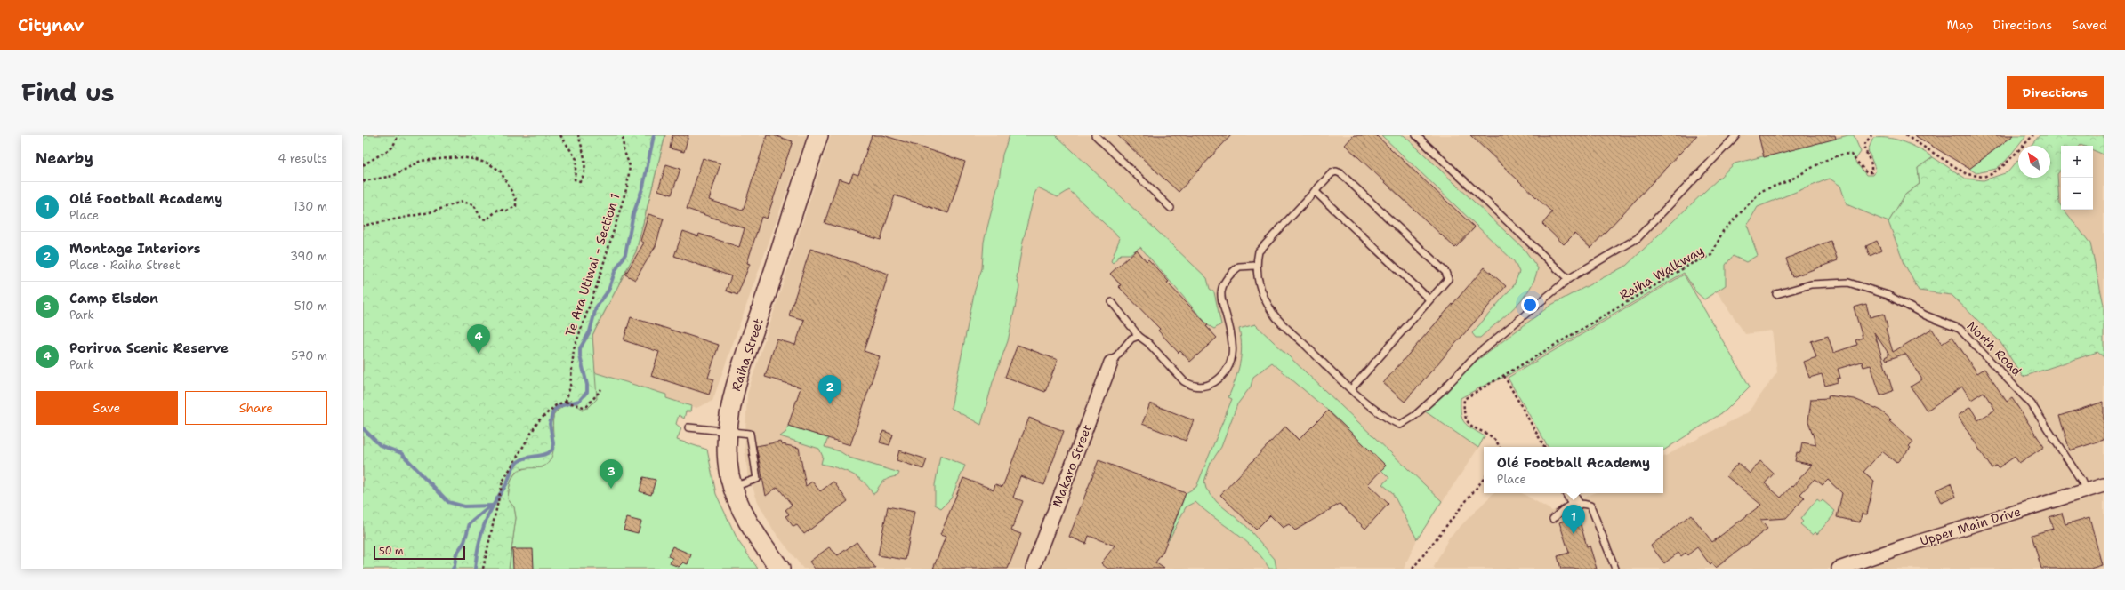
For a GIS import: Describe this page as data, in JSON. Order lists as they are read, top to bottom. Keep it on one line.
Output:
{"streets":{"main road":["Raiha Street"],"street":["Makaro Street","Upper Main Drive"],"lane":["North Road"],"path":["Te Ara Utiwai - Section 1","Raiha Walkway"]},"crossings":[["North Road","Upper Main Drive"]],"scale_bar":"50 m","north":"top left","page":{"header":"Citynav","nav":["Map","Directions","Saved"],"title":"Find us","buttons":["Directions",["Save","Share"]],"heading":["Nearby","4 results"],"map_buttons":["+","−"],"list":[{"mark":"1","name":"Olé Football Academy","note":"Place","value":"130 m"},{"mark":"2","name":"Montage Interiors","note":"Place · Raiha Street","value":"390 m"},{"mark":"3","name":"Camp Elsdon","note":"Park","value":"510 m"},{"mark":"4","name":"Porirua Scenic Reserve","note":"Park","value":"570 m"}],"pins":["4","2","3","1"],"popup":["Olé Football Academy","Place"],"scale":"50 m"}}
